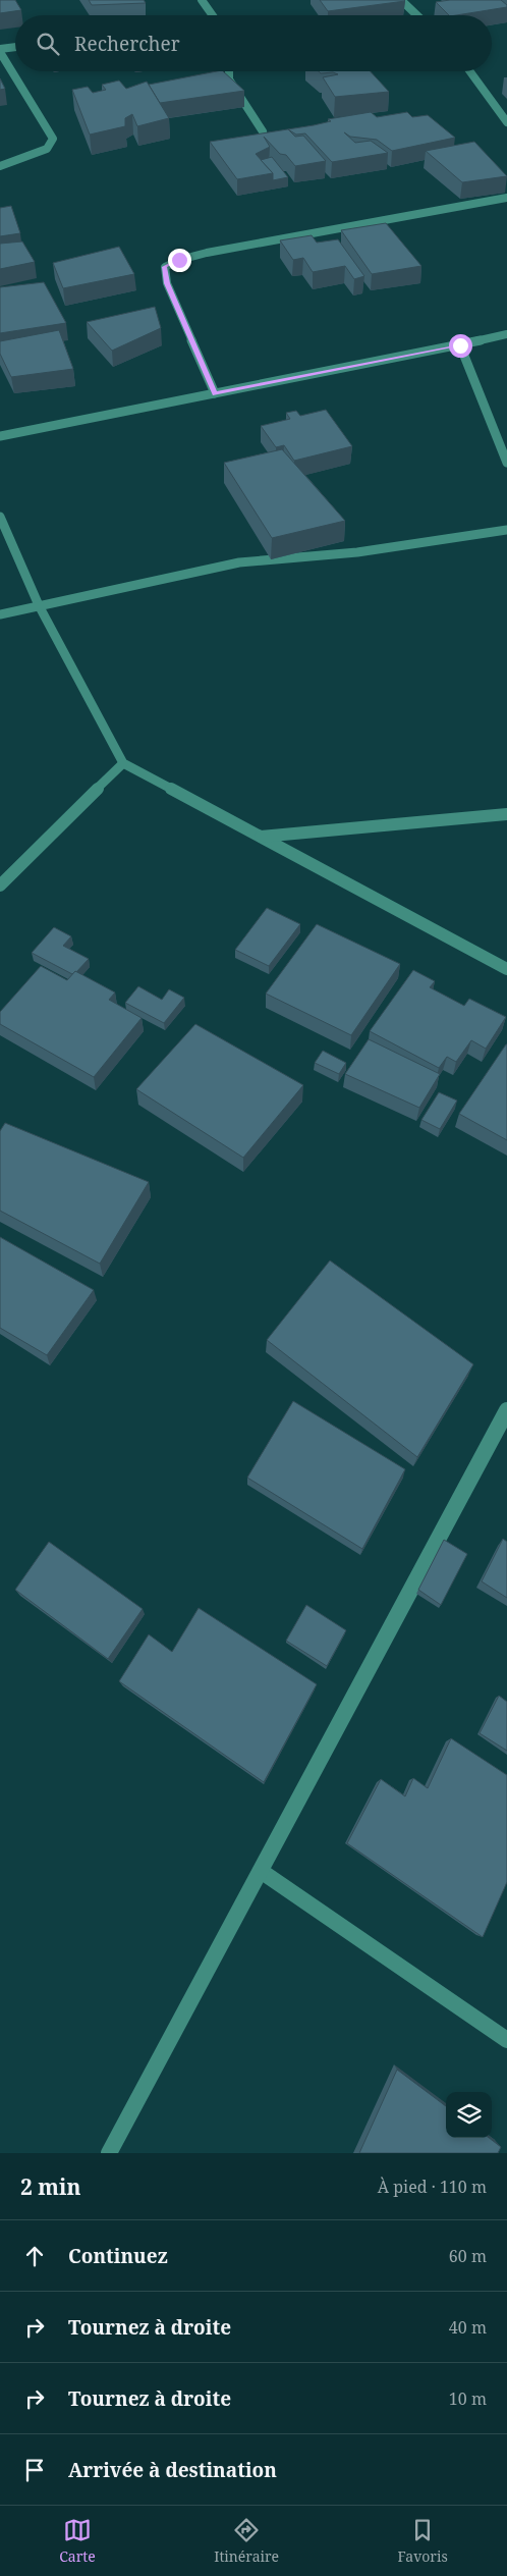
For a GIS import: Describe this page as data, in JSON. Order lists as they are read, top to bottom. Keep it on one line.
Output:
{"page":{"search":"Rechercher","heading":["2 min","À pied · 110 m"],"list":[["Continuez","60 m"],["Tournez à droite","40 m"],["Tournez à droite","10 m"],"Arrivée à destination"],"nav":["Carte","Itinéraire","Favoris"]}}
